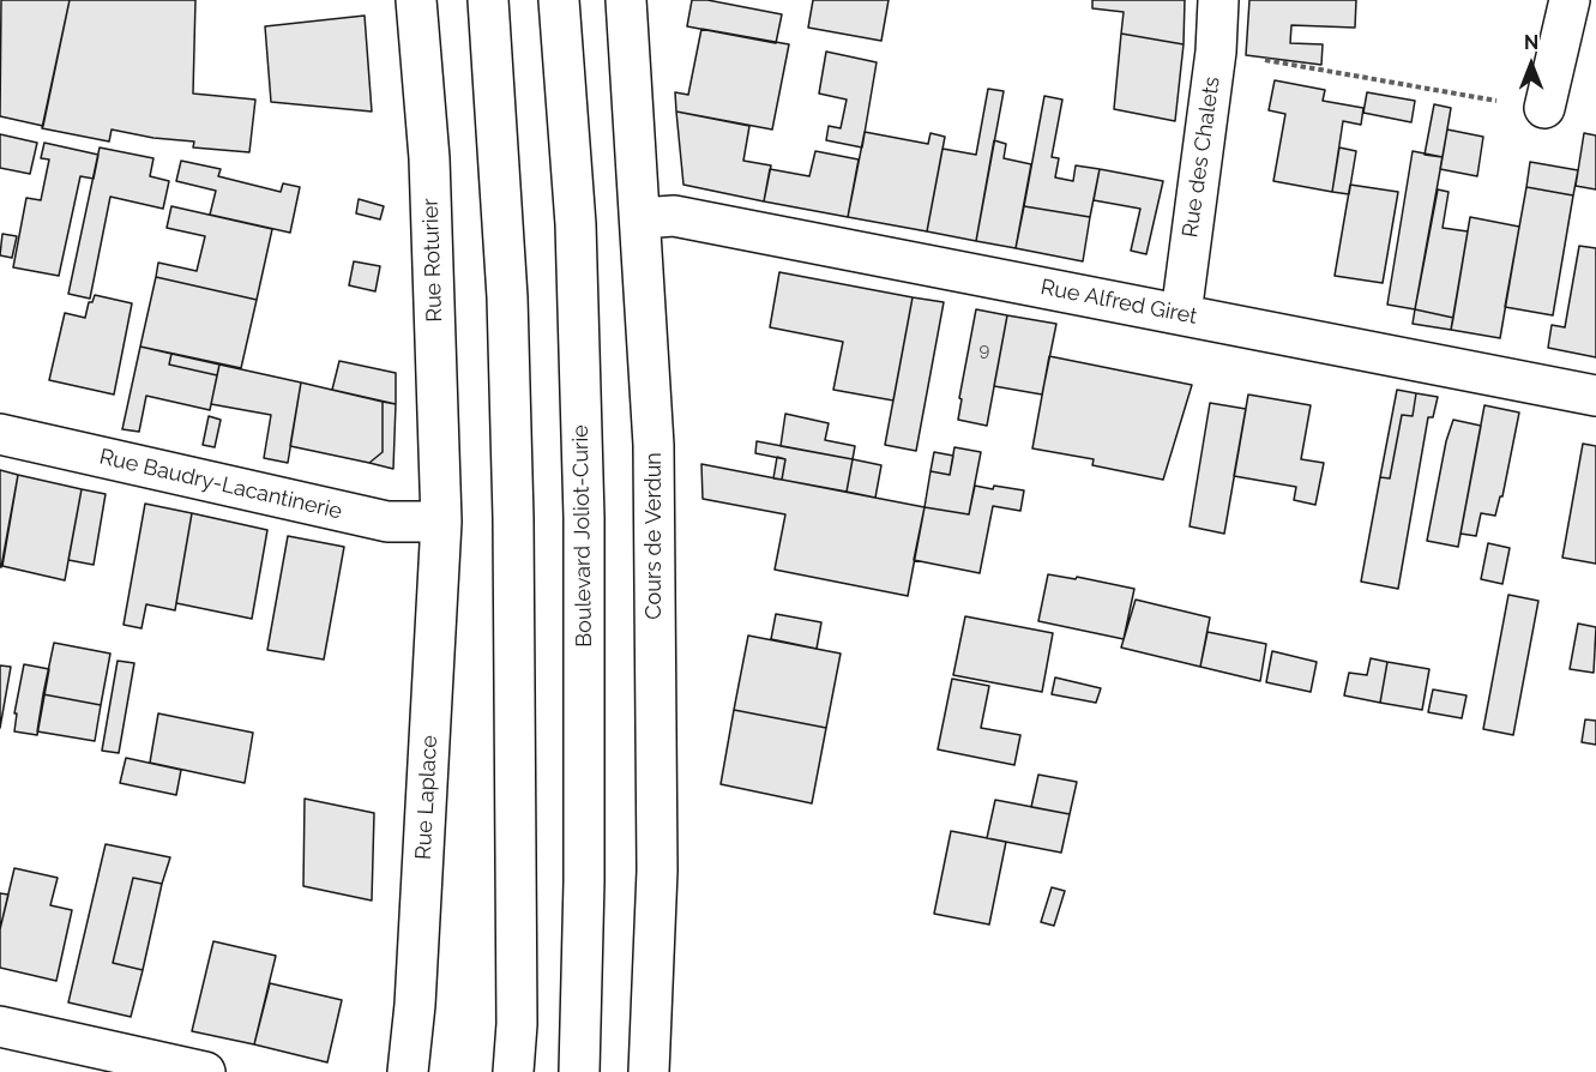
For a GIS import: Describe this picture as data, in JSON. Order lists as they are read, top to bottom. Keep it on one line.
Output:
{"streets":{"street":["Rue des Chalets","Rue Roturier","Rue Alfred Giret","Rue Baudry-Lacantinerie","Boulevard Joliot-Curie","Cours de Verdun","Rue Laplace"]},"crossings":[["Rue des Chalets","Rue Alfred Giret"],["Rue Roturier","Rue Baudry-Lacantinerie"],["Rue Roturier","Rue Laplace"],["Rue Alfred Giret","Cours de Verdun"],["Rue Baudry-Lacantinerie","Rue Laplace"]],"house_numbers":["9"],"north":"top"}
